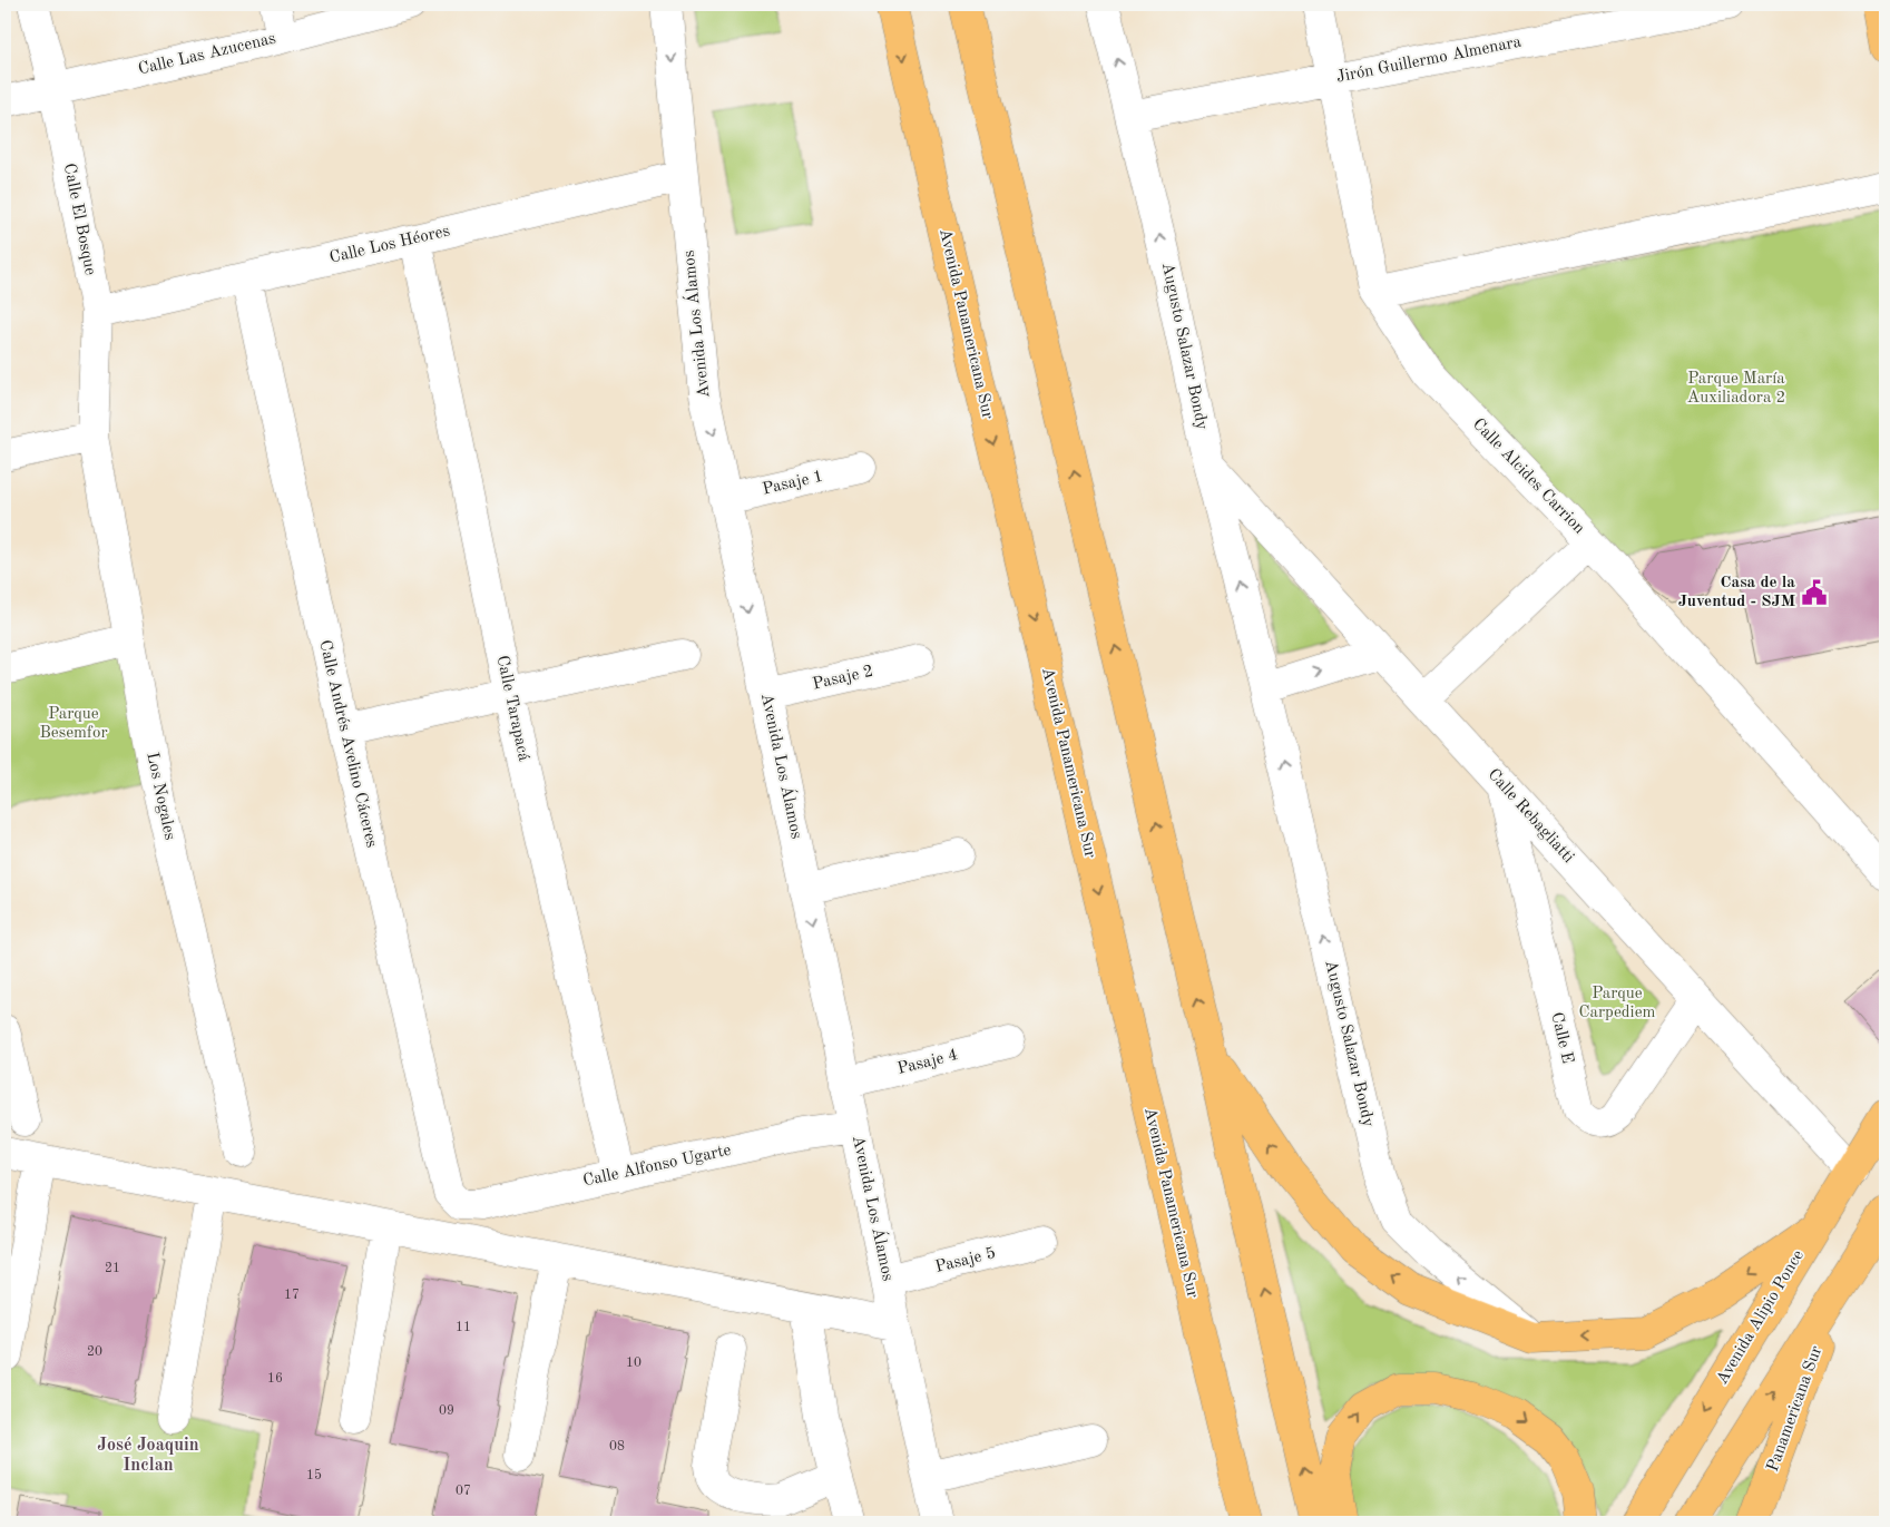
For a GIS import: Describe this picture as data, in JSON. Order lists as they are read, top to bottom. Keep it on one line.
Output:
{"streets":{"main road":["Avenida Panamericana Sur","Avenida Alipio Ponce","Panamericana Sur"],"street":["Calle Las Azucenas","Jirón Guillermo Almenara","Calle El Bosque","Calle Los Héores","Avenida Los Álamos","Augusto Salazar Bondy","Calle Alcides Carrion","Pasaje 1","Pasaje 2","Calle Tarapacá","Calle Andrés Avelino Cáceres","Los Nogales","Calle Rebagliatti","Calle E","Pasaje 4","Calle Alfonso Ugarte","Pasaje 5"]},"crossings":[["Calle Las Azucenas","Calle El Bosque"],["Jirón Guillermo Almenara","Augusto Salazar Bondy"],["Jirón Guillermo Almenara","Calle Alcides Carrion"],["Calle El Bosque","Calle Los Héores"],["Calle El Bosque","Los Nogales"],["Calle Los Héores","Avenida Los Álamos"],["Calle Los Héores","Calle Tarapacá"],["Calle Los Héores","Calle Andrés Avelino Cáceres"],["Avenida Los Álamos","Pasaje 1"],["Avenida Los Álamos","Pasaje 2"],["Avenida Los Álamos","Pasaje 4"],["Avenida Los Álamos","Calle Alfonso Ugarte"],["Avenida Los Álamos","Pasaje 5"],["Augusto Salazar Bondy","Calle Rebagliatti"],["Calle Tarapacá","Calle Alfonso Ugarte"],["Calle Andrés Avelino Cáceres","Calle Alfonso Ugarte"],["Calle Rebagliatti","Calle E"],["Calle Rebagliatti","Avenida Alipio Ponce"]],"one_way":["Avenida Los Álamos","Augusto Salazar Bondy"],"districts":["José Joaquin Inclan"],"parks":["Parque María Auxiliadora 2","Parque Besemfor","Parque Carpediem"],"places":{"public building":["Casa de la Juventud - SJM"]},"house_numbers":["21","17","11","20","10","16","09","08","15","07"]}
